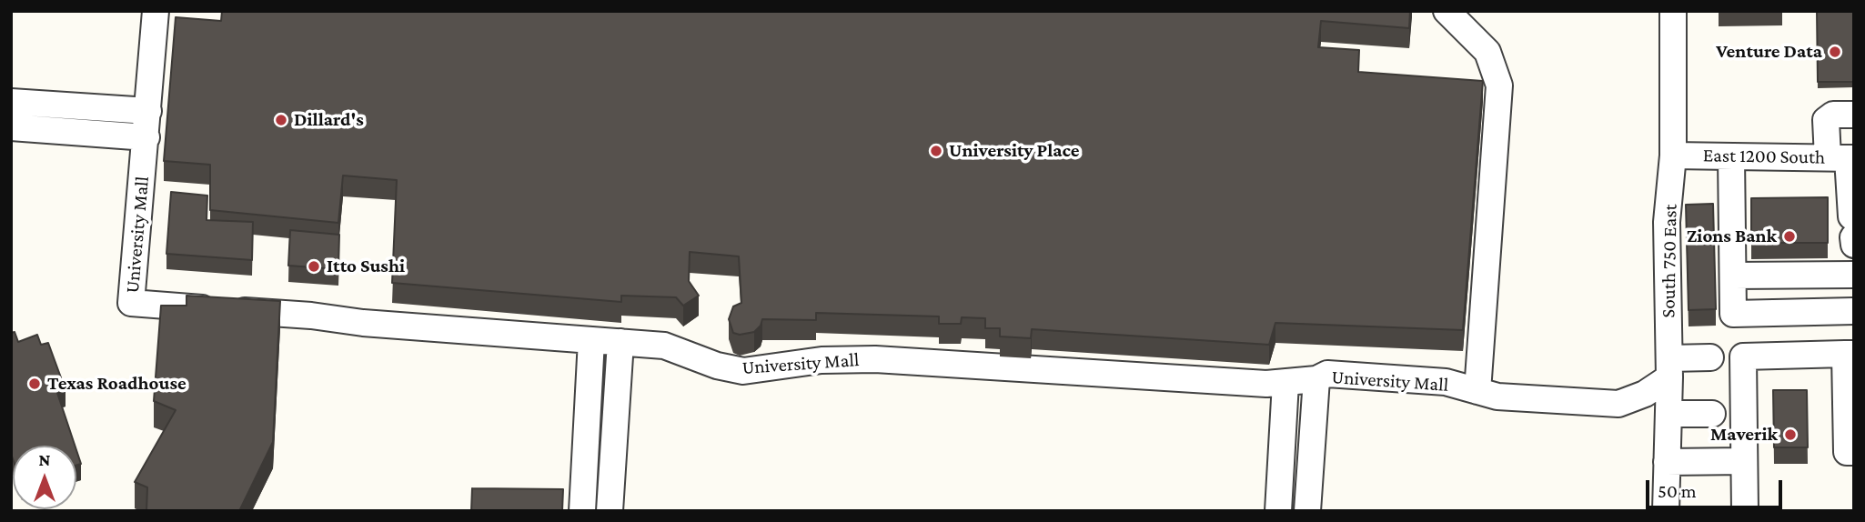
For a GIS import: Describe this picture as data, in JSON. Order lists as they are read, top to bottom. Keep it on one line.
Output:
{"streets":{"lane":["East 1200 South","University Mall","South 750 East"]},"crossings":[["East 1200 South","South 750 East"],["University Mall","South 750 East"]],"places":["Venture Data","Dillard's","University Place","Zions Bank","Itto Sushi","Texas Roadhouse","Maverik"],"scale_bar":"50 m","north":"top"}
